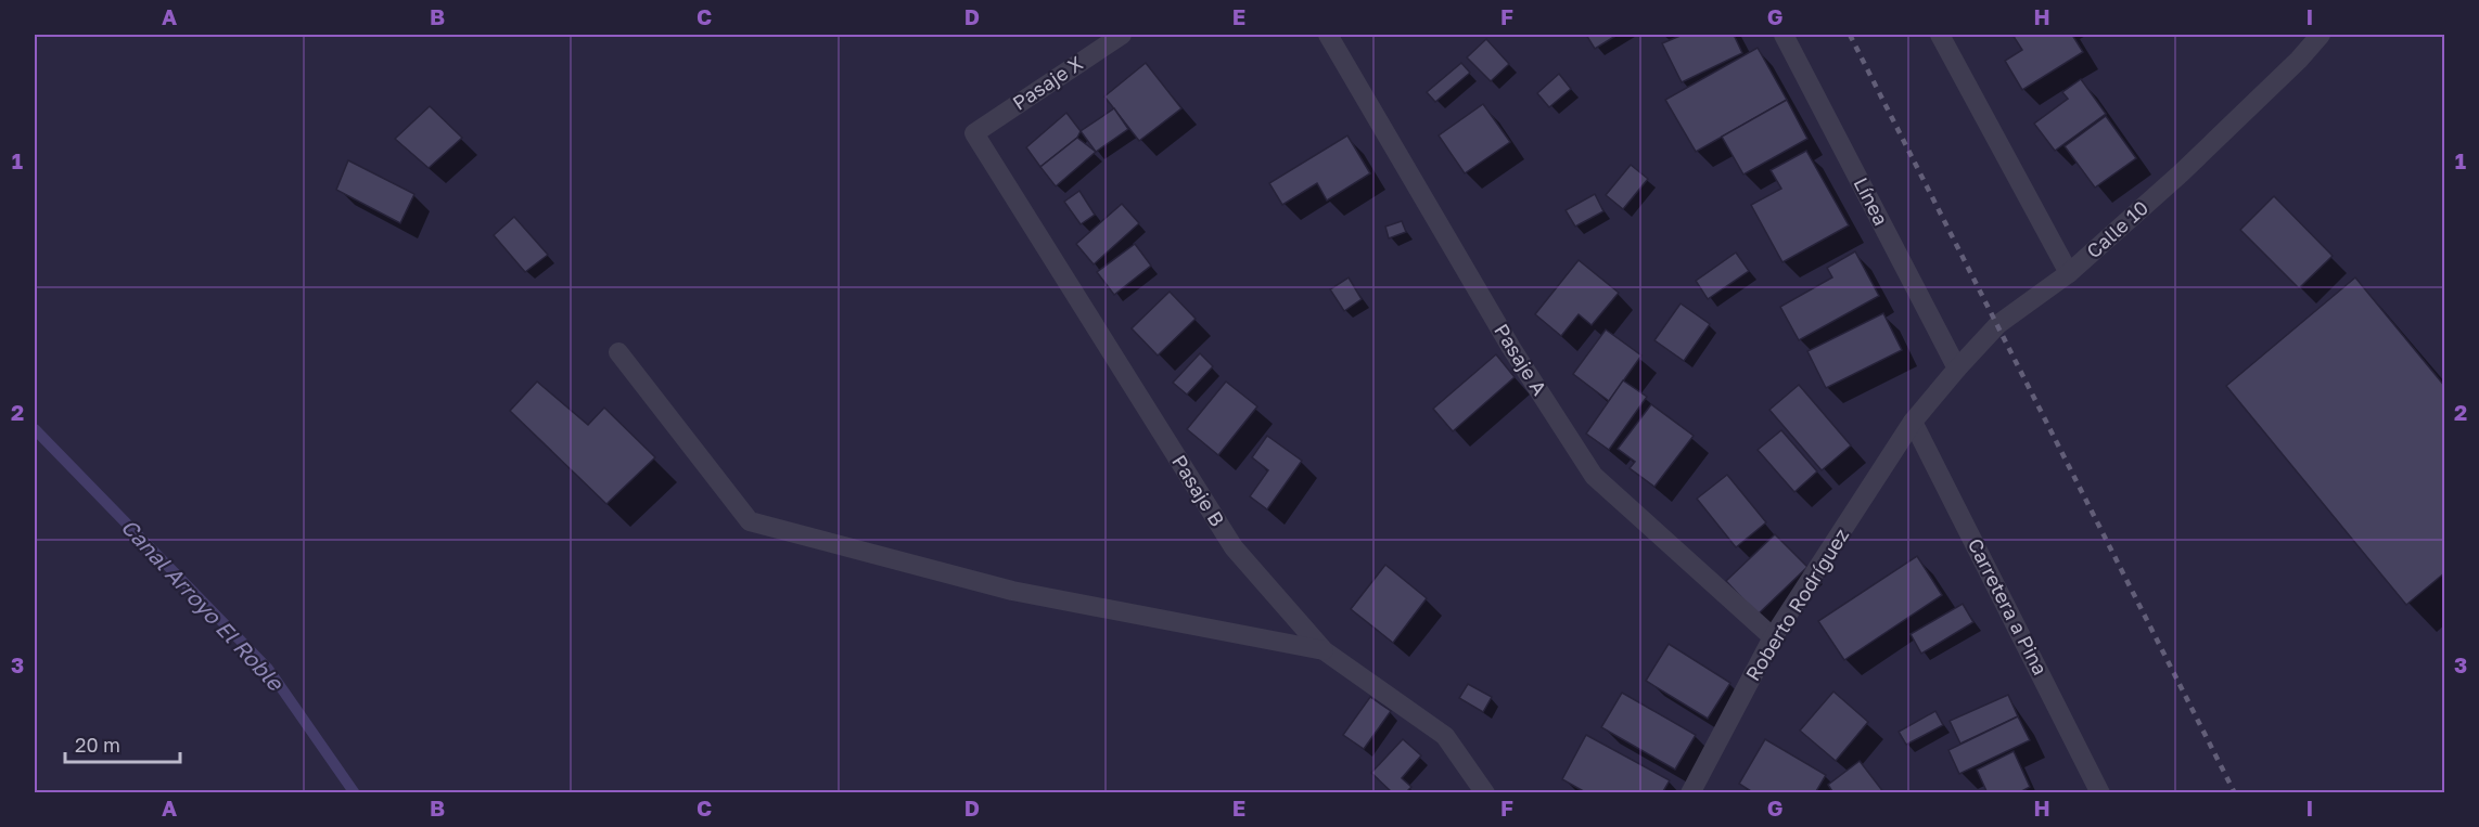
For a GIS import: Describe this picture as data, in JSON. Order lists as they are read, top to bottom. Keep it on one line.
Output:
{"streets":{"street":["Pasaje X","Línea","Calle 10","Pasaje A","Pasaje B","Roberto Rodríguez","Carretera a Pina"]},"crossings":[["Pasaje X","Pasaje B"],["Línea","Calle 10"],["Calle 10","Roberto Rodríguez"],["Calle 10","Carretera a Pina"],["Pasaje A","Roberto Rodríguez"],["Roberto Rodríguez","Carretera a Pina"]],"water":["Canal Arroyo El Roble"],"scale_bar":"20 m","grid":{"columns":["A","B","C","D","E","F","G","H","I"],"rows":["1","2","3"]}}
